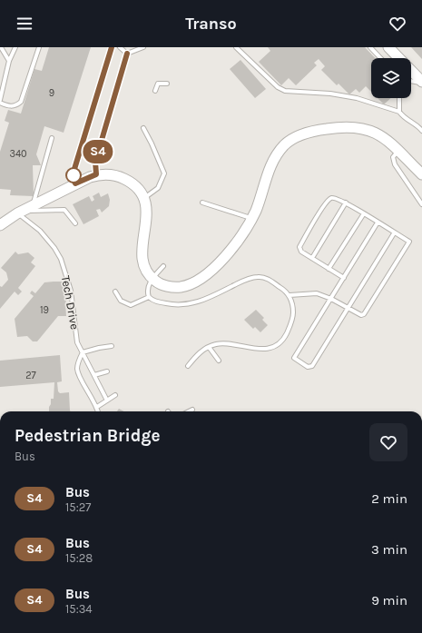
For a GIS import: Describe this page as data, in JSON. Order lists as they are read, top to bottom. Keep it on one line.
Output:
{"streets":{"lane":["Tech Drive"]},"lines":["bus line S4"],"house_numbers":["9","340","19","27"],"page":{"header":"Transo","on_map":"S4","heading":["Pedestrian Bridge","Bus"],"list":[{"mark":"S4","name":"Bus","note":"15:27","value":"2 min"},{"mark":"S4","name":"Bus","note":"15:28","value":"3 min"},{"mark":"S4","name":"Bus","note":"15:34","value":"9 min"}]}}
